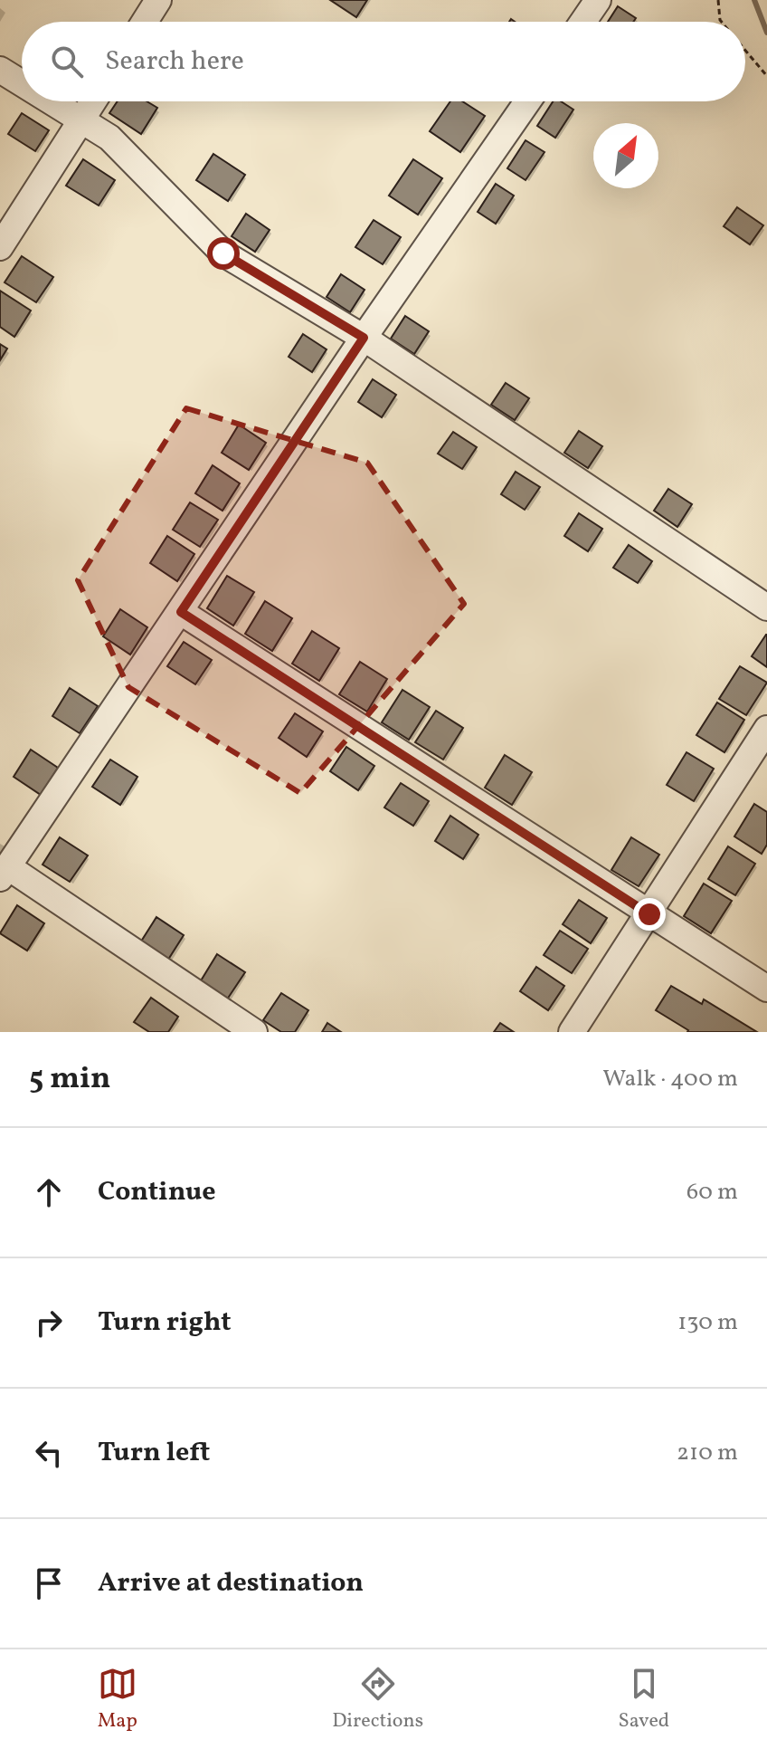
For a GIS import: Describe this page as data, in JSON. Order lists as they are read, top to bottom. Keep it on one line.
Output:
{"north":"top right","page":{"search":"Search here","heading":["5 min","Walk · 400 m"],"list":[["Continue","60 m"],["Turn right","130 m"],["Turn left","210 m"],"Arrive at destination"],"nav":["Map","Directions","Saved"]}}
